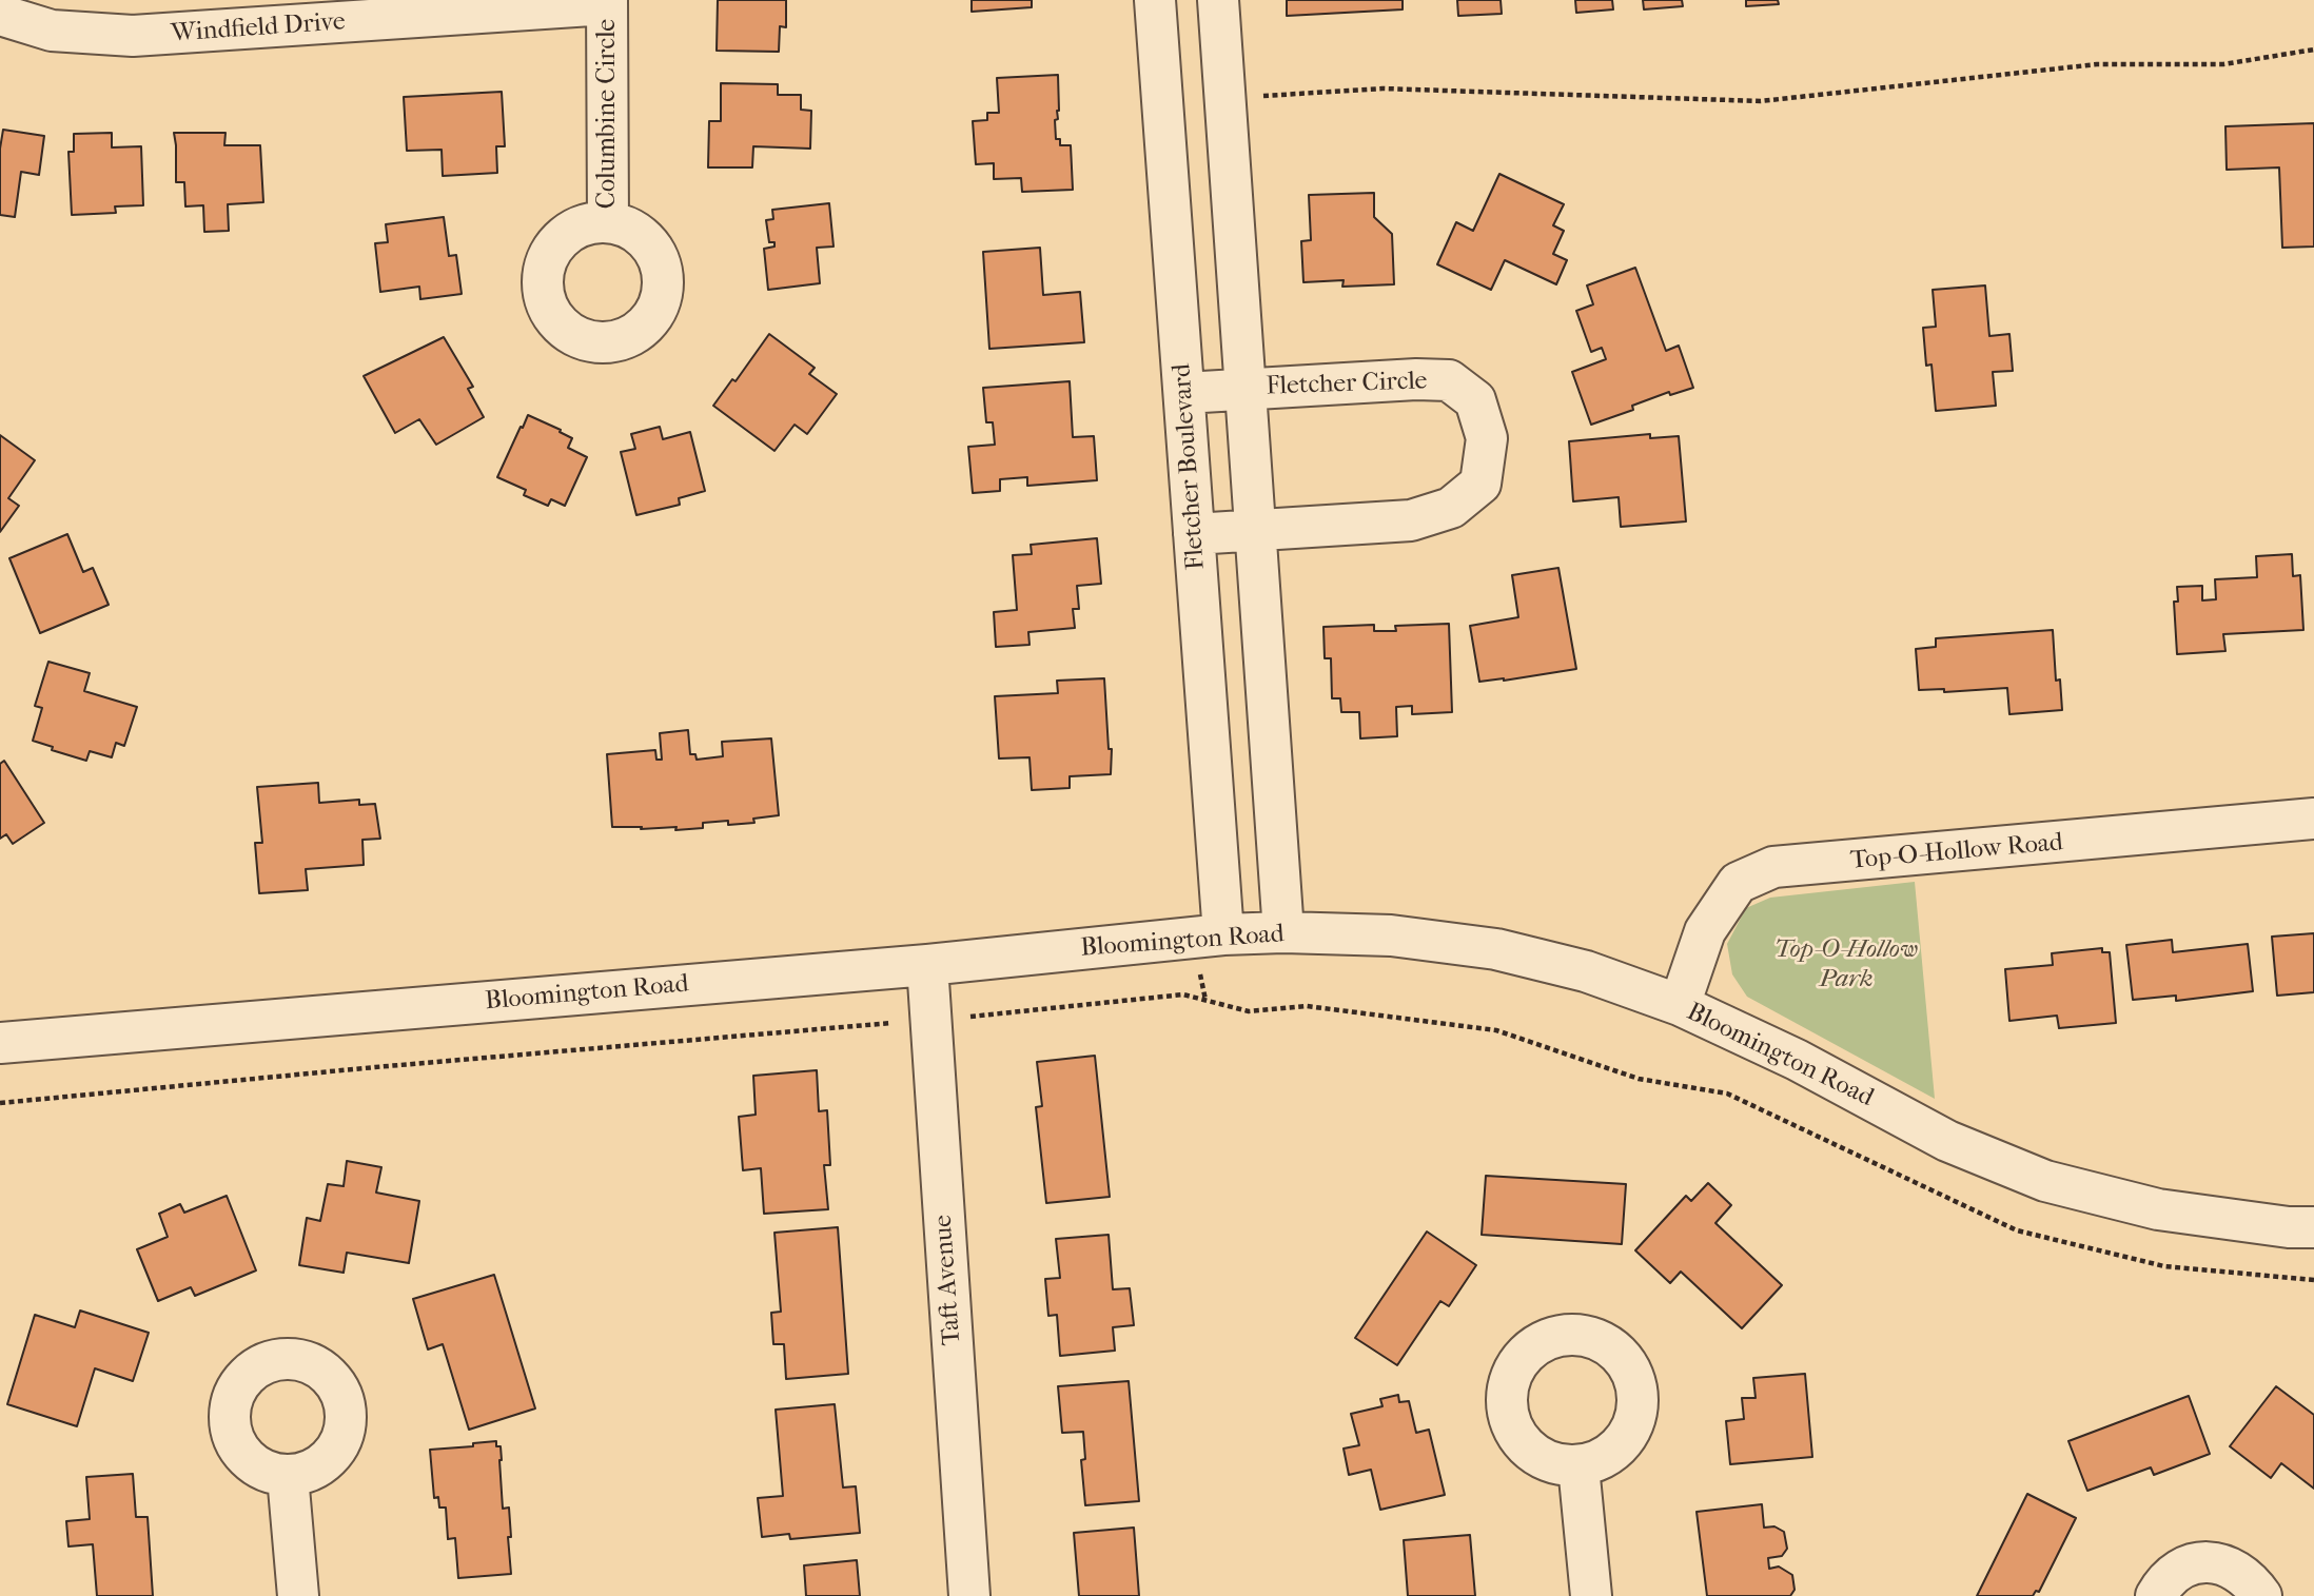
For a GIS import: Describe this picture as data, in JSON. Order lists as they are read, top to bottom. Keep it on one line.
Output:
{"streets":{"street":["Windfield Drive","Columbine Circle","Fletcher Circle","Fletcher Boulevard","Top-O-Hollow Road","Bloomington Road","Taft Avenue"]},"crossings":[["Windfield Drive","Columbine Circle"],["Fletcher Circle","Fletcher Boulevard"],["Fletcher Boulevard","Bloomington Road"],["Top-O-Hollow Road","Bloomington Road"],["Bloomington Road","Taft Avenue"]],"parks":["Top-O-Hollow Park"]}
